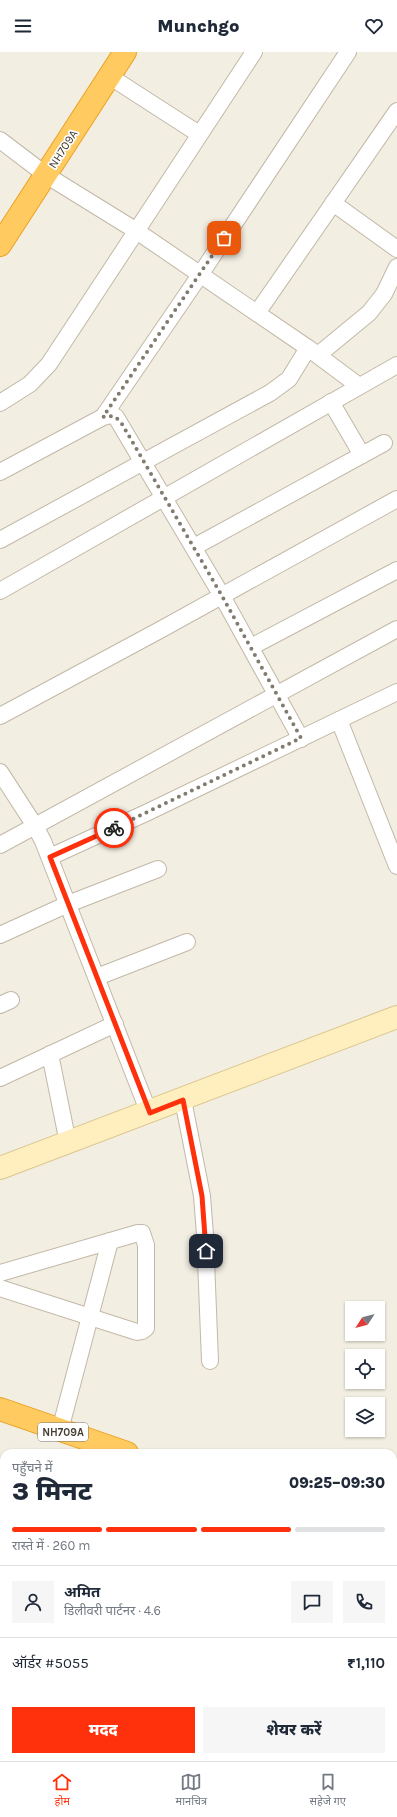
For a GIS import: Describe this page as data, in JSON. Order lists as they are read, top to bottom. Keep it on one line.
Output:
{"streets":{"highway":["NH709A"]},"north":"bottom left","page":{"header":"Munchgo","heading":["3 मिनट","पहुँचने में","09:25–09:30"],"panel":["अमित","डिलीवरी पार्टनर · 4.6","ऑर्डर #5055","₹1,110"],"bar":"रास्ते में · 260 m","buttons":["मदद","शेयर करें"],"tabs":["होम","मानचित्र","सहेजे गए"]}}
